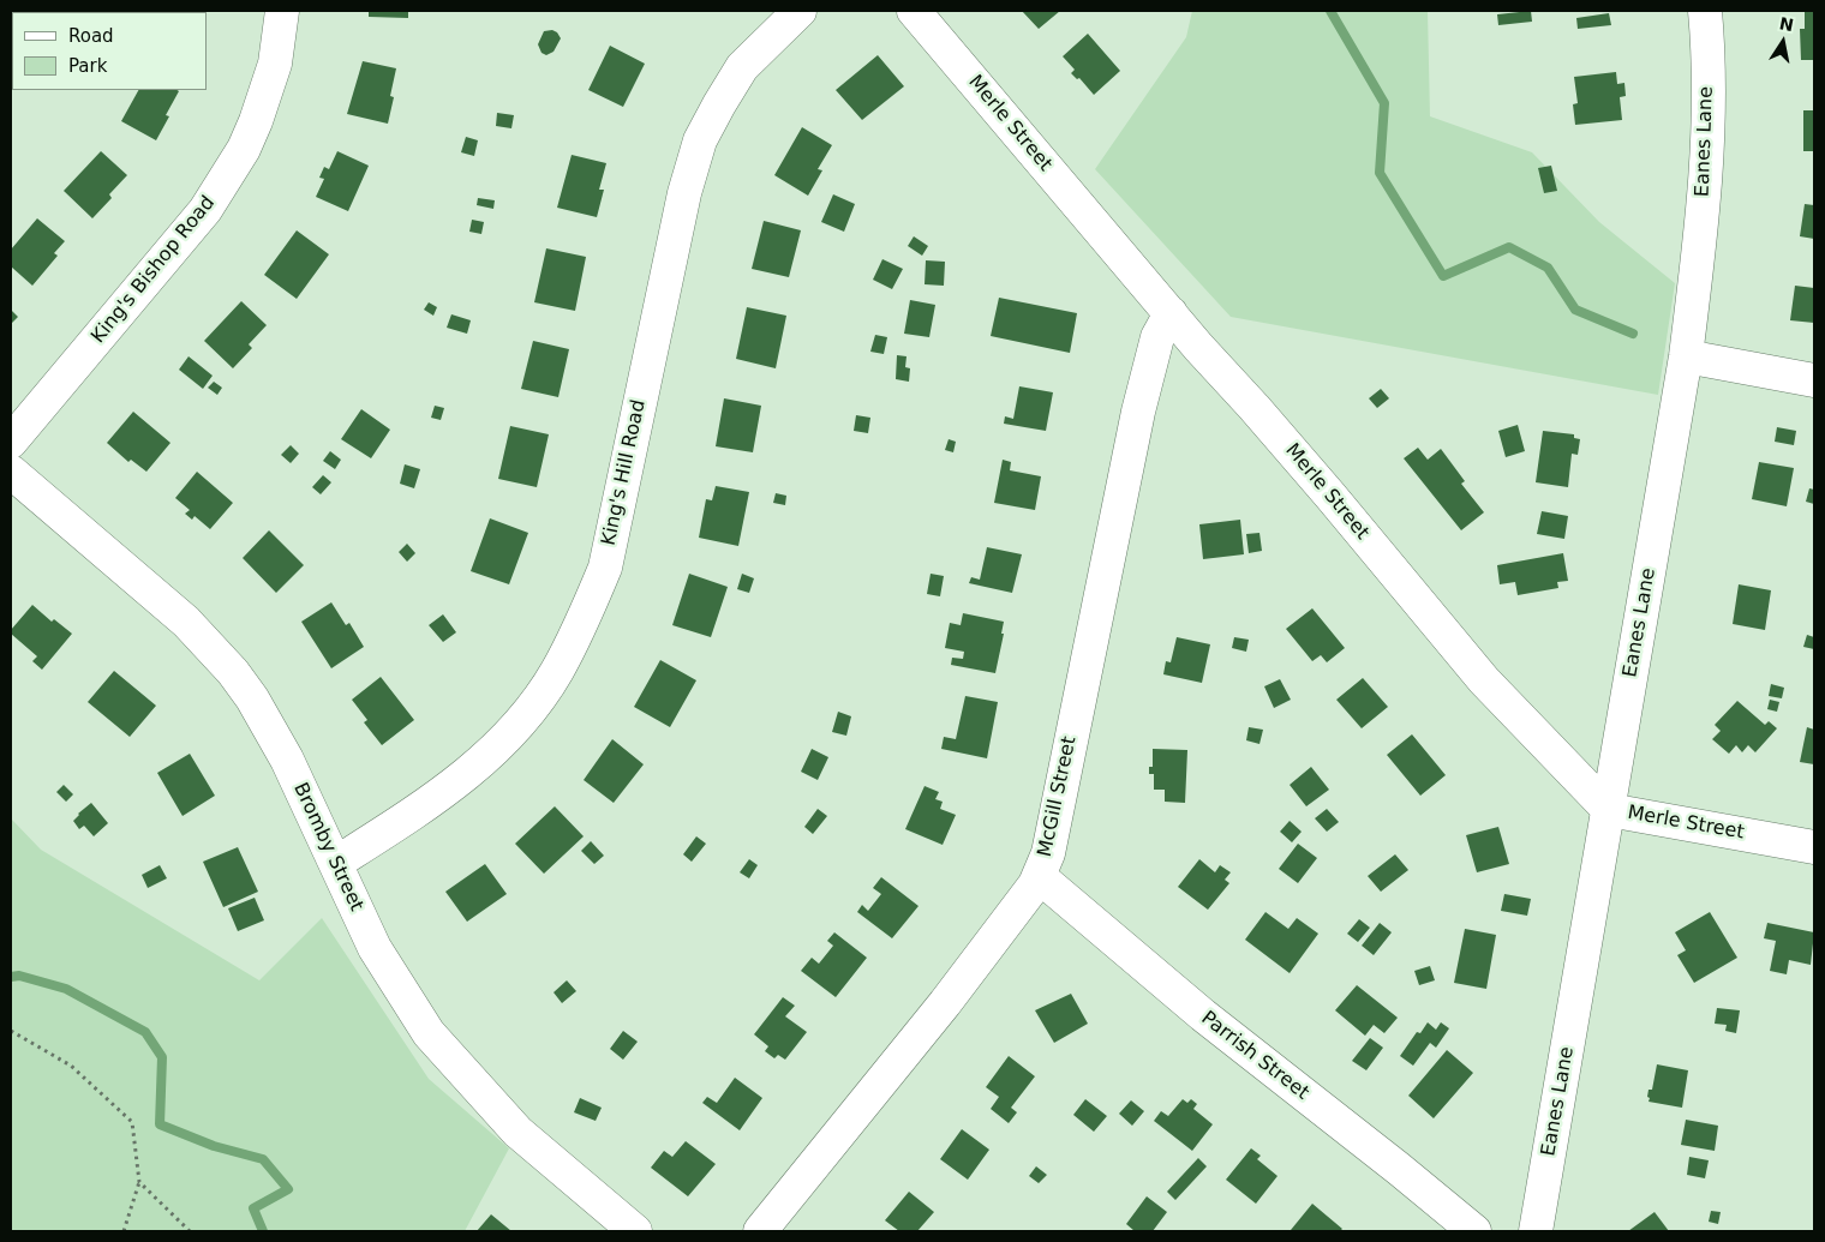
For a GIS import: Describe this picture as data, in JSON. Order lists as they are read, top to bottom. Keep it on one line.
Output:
{"streets":{"street":["Merle Street","Eanes Lane","King's Bishop Road","King's Hill Road","McGill Street","Bromby Street","Parrish Street"]},"crossings":[["Merle Street","Eanes Lane"],["Merle Street","McGill Street"],["King's Hill Road","Bromby Street"],["McGill Street","Parrish Street"]],"legend":["Road","Park"],"north":"top"}
